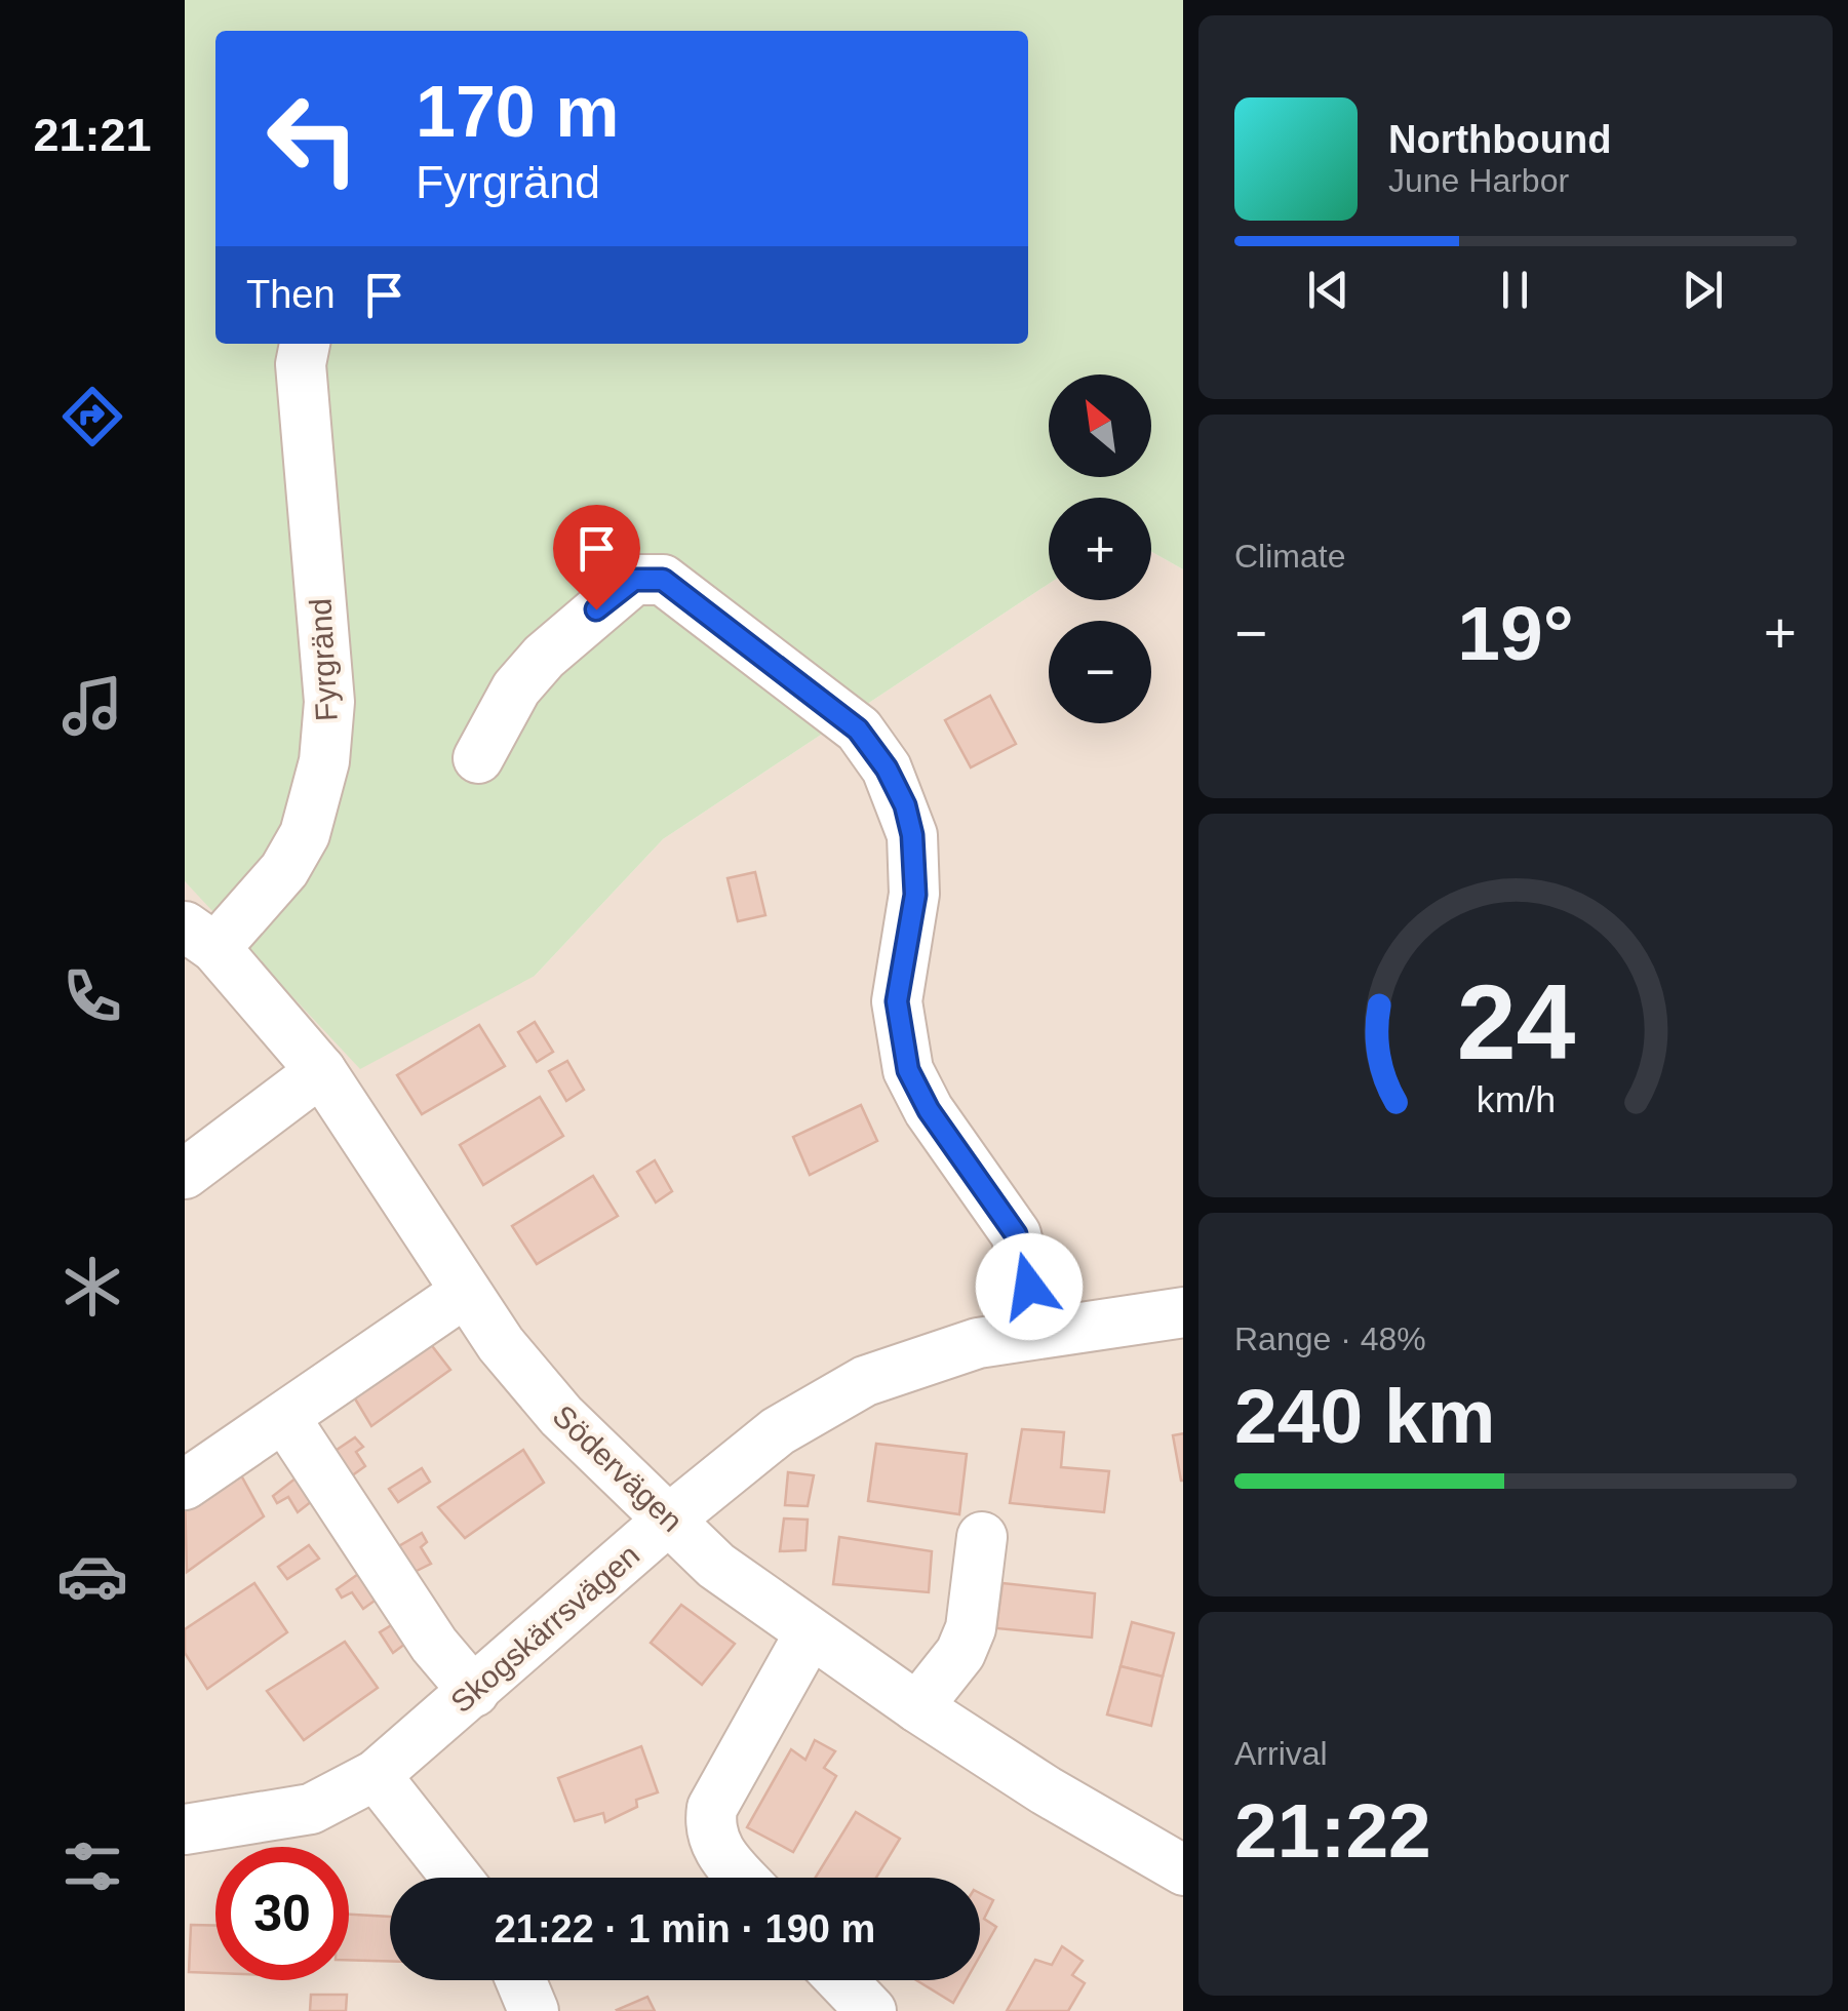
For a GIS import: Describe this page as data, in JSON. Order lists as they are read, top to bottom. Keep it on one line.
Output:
{"streets":{"street":["Fyrgränd","Södervägen","Skogskärrsvägen"]},"crossings":[["Fyrgränd","Södervägen"],["Södervägen","Skogskärrsvägen"]],"north":"top left","page":{"tabs":"21:21","turn":["170 m","Fyrgränd"],"song":["Northbound","June Harbor"],"then":"Then","map_buttons":["+","−"],"tile":["Climate",["Range · 48%","240 km"],["Arrival","21:22"]],"heat":["−","19°","+"],"limit":"30","trip":"21:22 · 1 min · 190 m","gauge":["24","km/h"]}}
